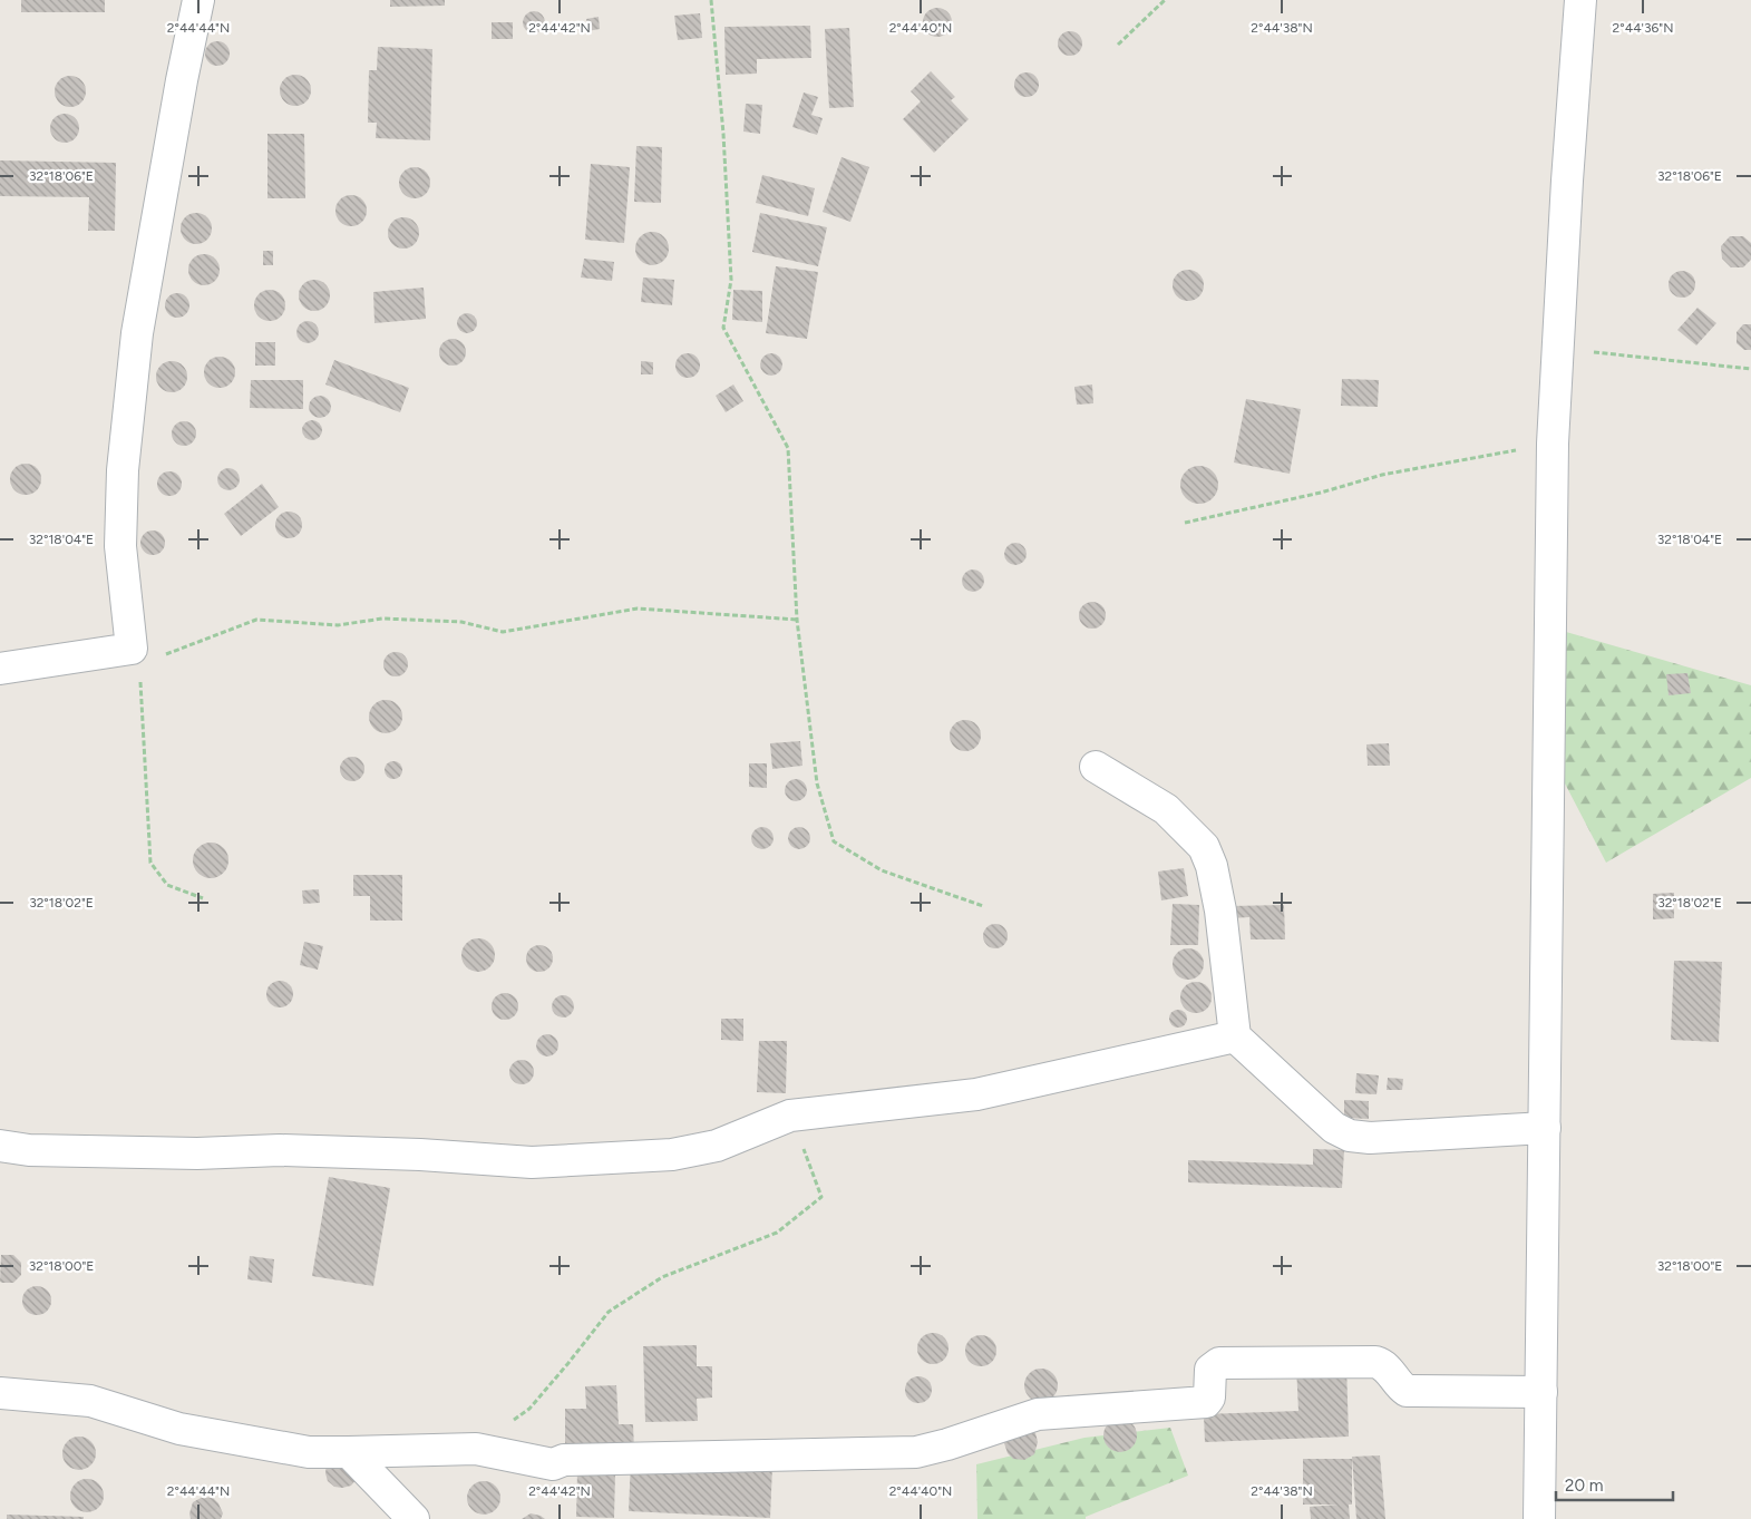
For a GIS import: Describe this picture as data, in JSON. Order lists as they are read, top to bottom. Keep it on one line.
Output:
{"scale_bar":"20 m","coordinates":["2°44'44\"N","2°44'42\"N","2°44'40\"N","2°44'38\"N","2°44'36\"N","32°18'06\"E","32°18'04\"E","32°18'02\"E","32°18'00\"E"]}
